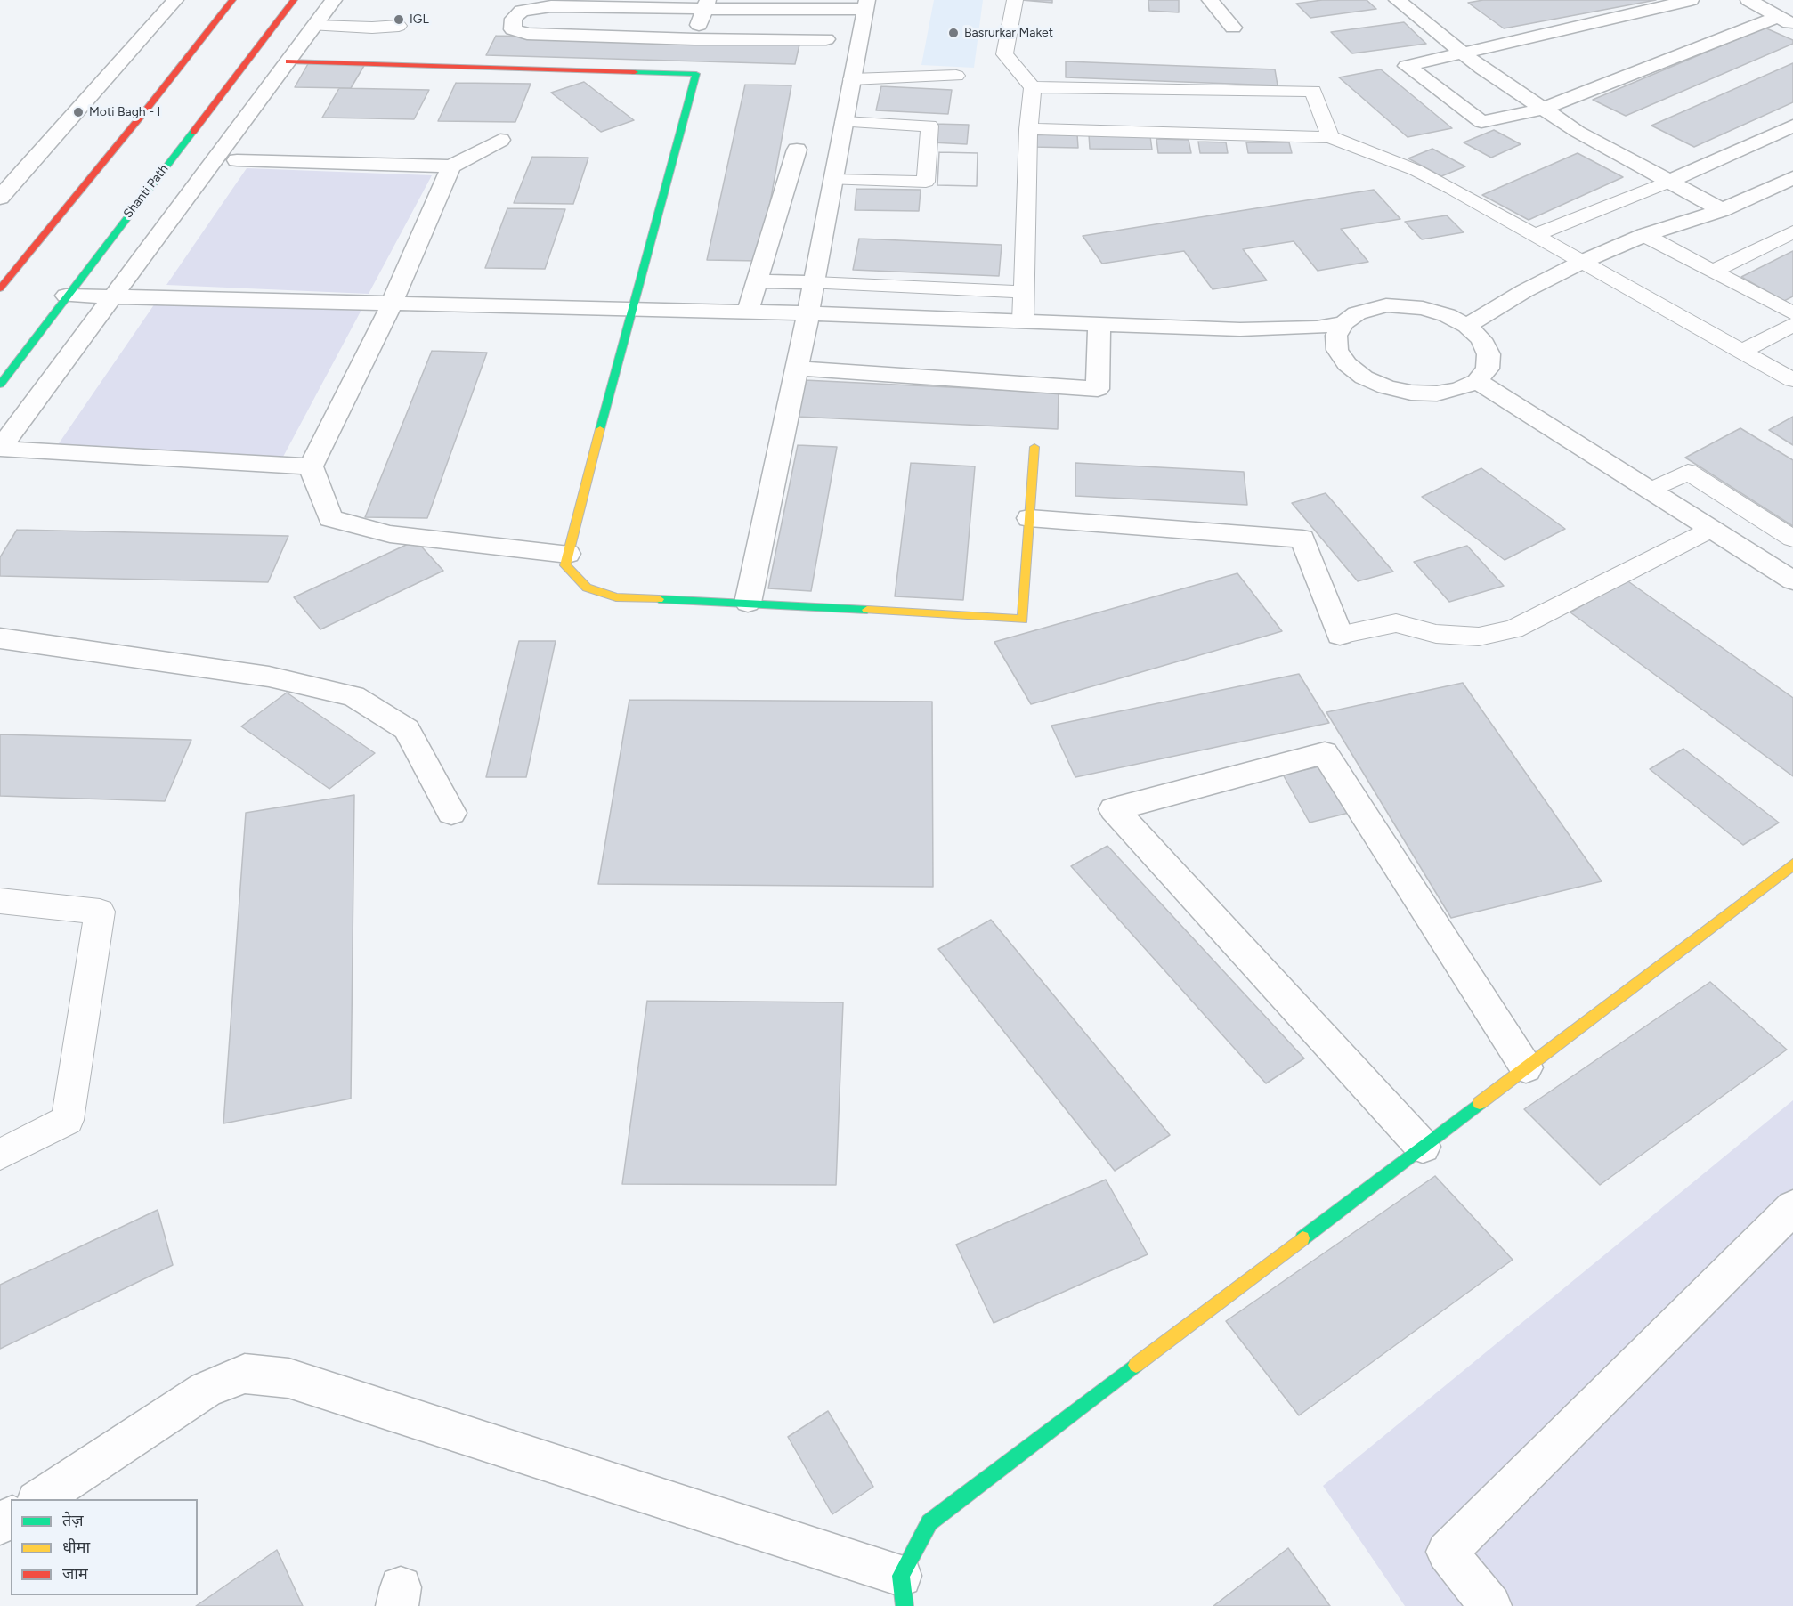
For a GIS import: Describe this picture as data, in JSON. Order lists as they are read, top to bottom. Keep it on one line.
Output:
{"streets":{"street":["Shanti Path"]},"places":["IGL","Basrurkar Maket","Moti Bagh - I"],"legend":["तेज़","धीमा","जाम"]}
